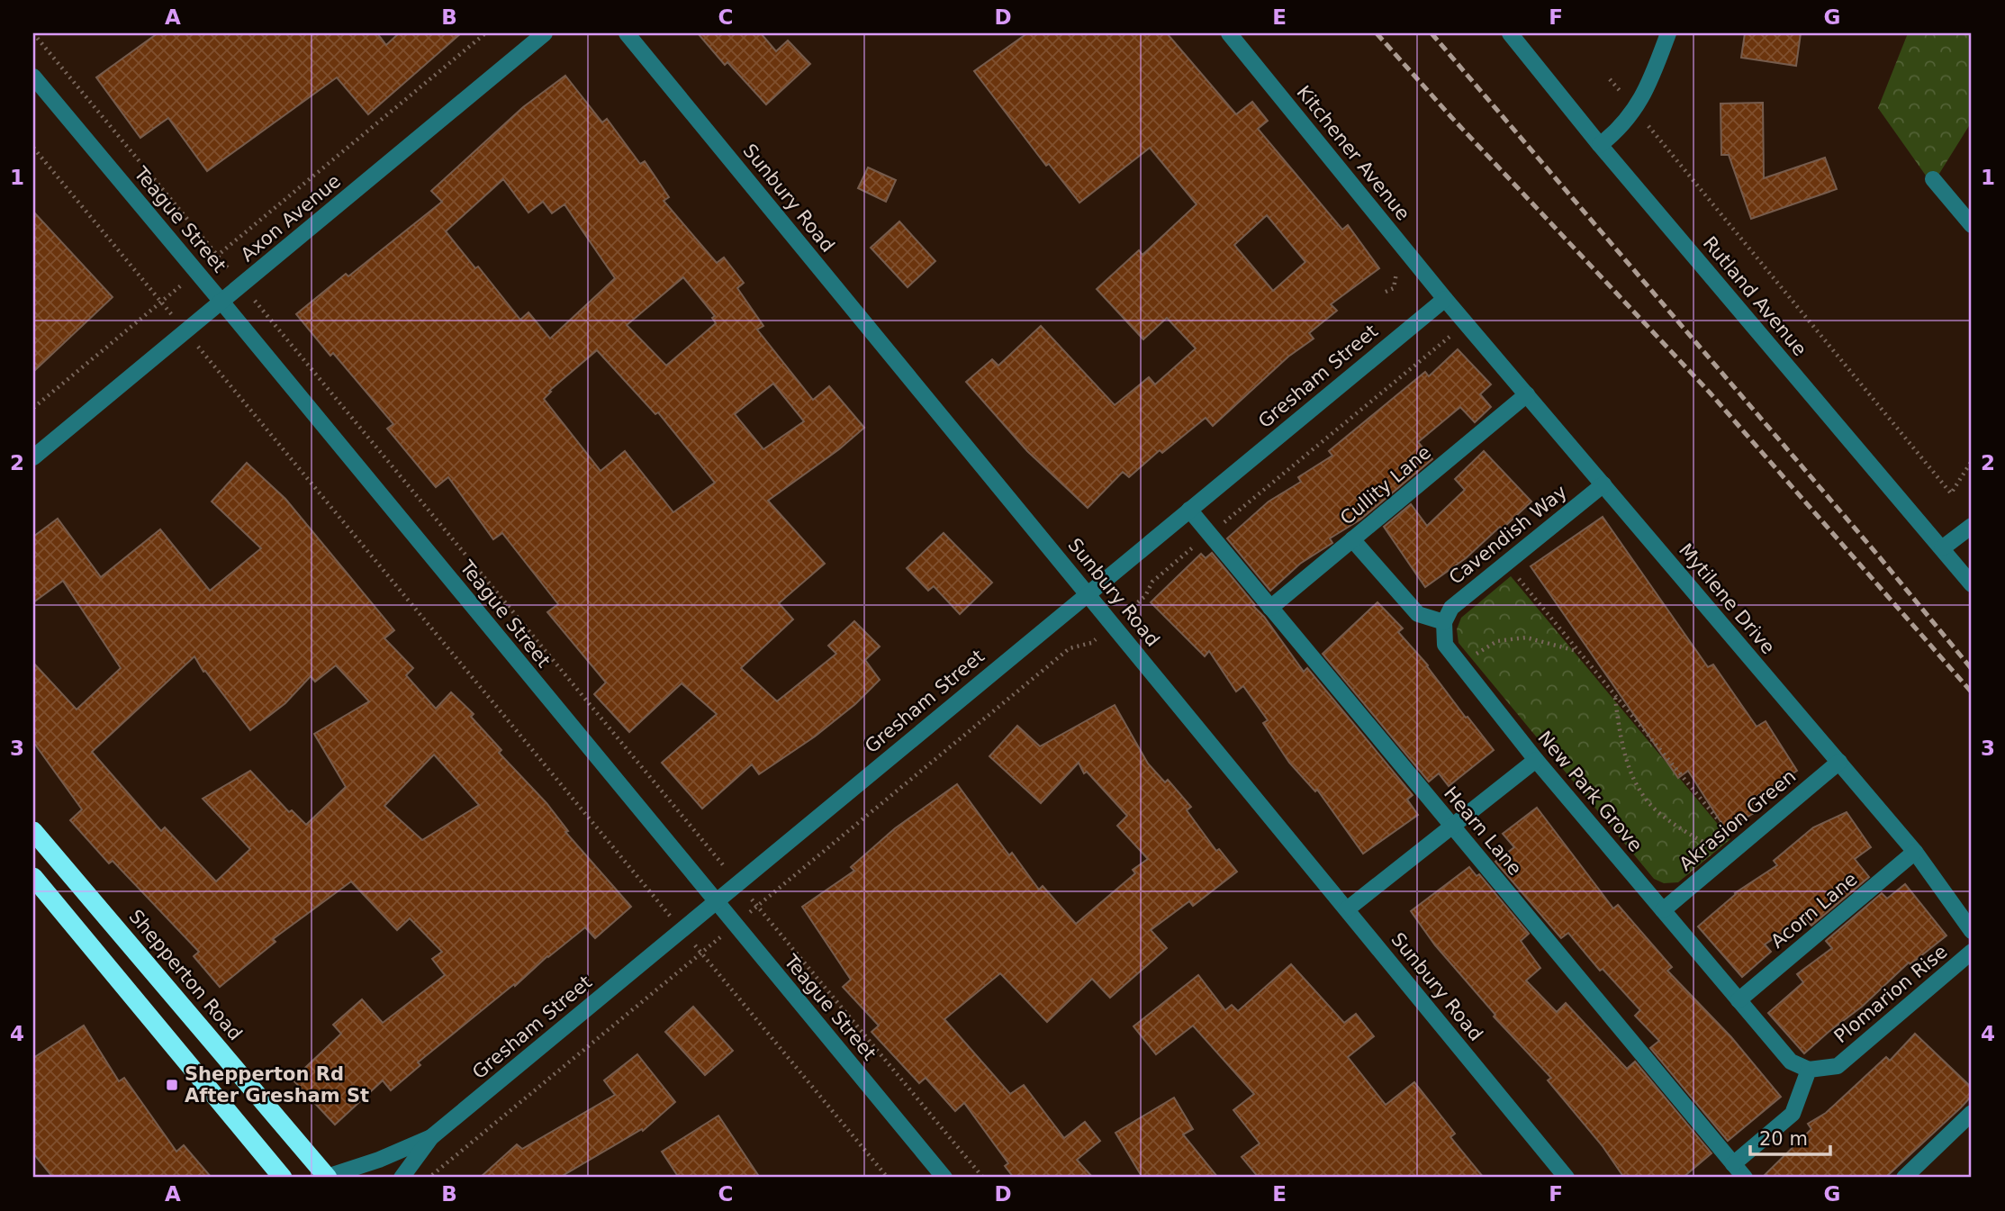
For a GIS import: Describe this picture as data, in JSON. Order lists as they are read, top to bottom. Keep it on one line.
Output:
{"streets":{"highway":["Shepperton Road"],"street":["Kitchener Avenue","Sunbury Road","Axon Avenue","Teague Street","Rutland Avenue","Gresham Street","Cullity Lane","Cavendish Way","Mytilene Drive","New Park Grove","Akrasion Green","Hearn Lane","Acorn Lane","Plomarion Rise"]},"crossings":[["Kitchener Avenue","Gresham Street"],["Kitchener Avenue","Mytilene Drive"],["Sunbury Road","Gresham Street"],["Axon Avenue","Teague Street"],["Teague Street","Gresham Street"],["Gresham Street","Mytilene Drive"],["Gresham Street","Hearn Lane"],["Gresham Street","Shepperton Road"],["Cullity Lane","Mytilene Drive"],["Cullity Lane","Hearn Lane"],["Cavendish Way","Mytilene Drive"],["Cavendish Way","New Park Grove"],["Mytilene Drive","Akrasion Green"],["Mytilene Drive","Acorn Lane"],["New Park Grove","Akrasion Green"],["New Park Grove","Acorn Lane"],["New Park Grove","Plomarion Rise"]],"places":{"transit":["Shepperton Rd After Gresham St"]},"scale_bar":"20 m","grid":{"columns":["A","B","C","D","E","F","G"],"rows":["1","2","3","4"]}}
